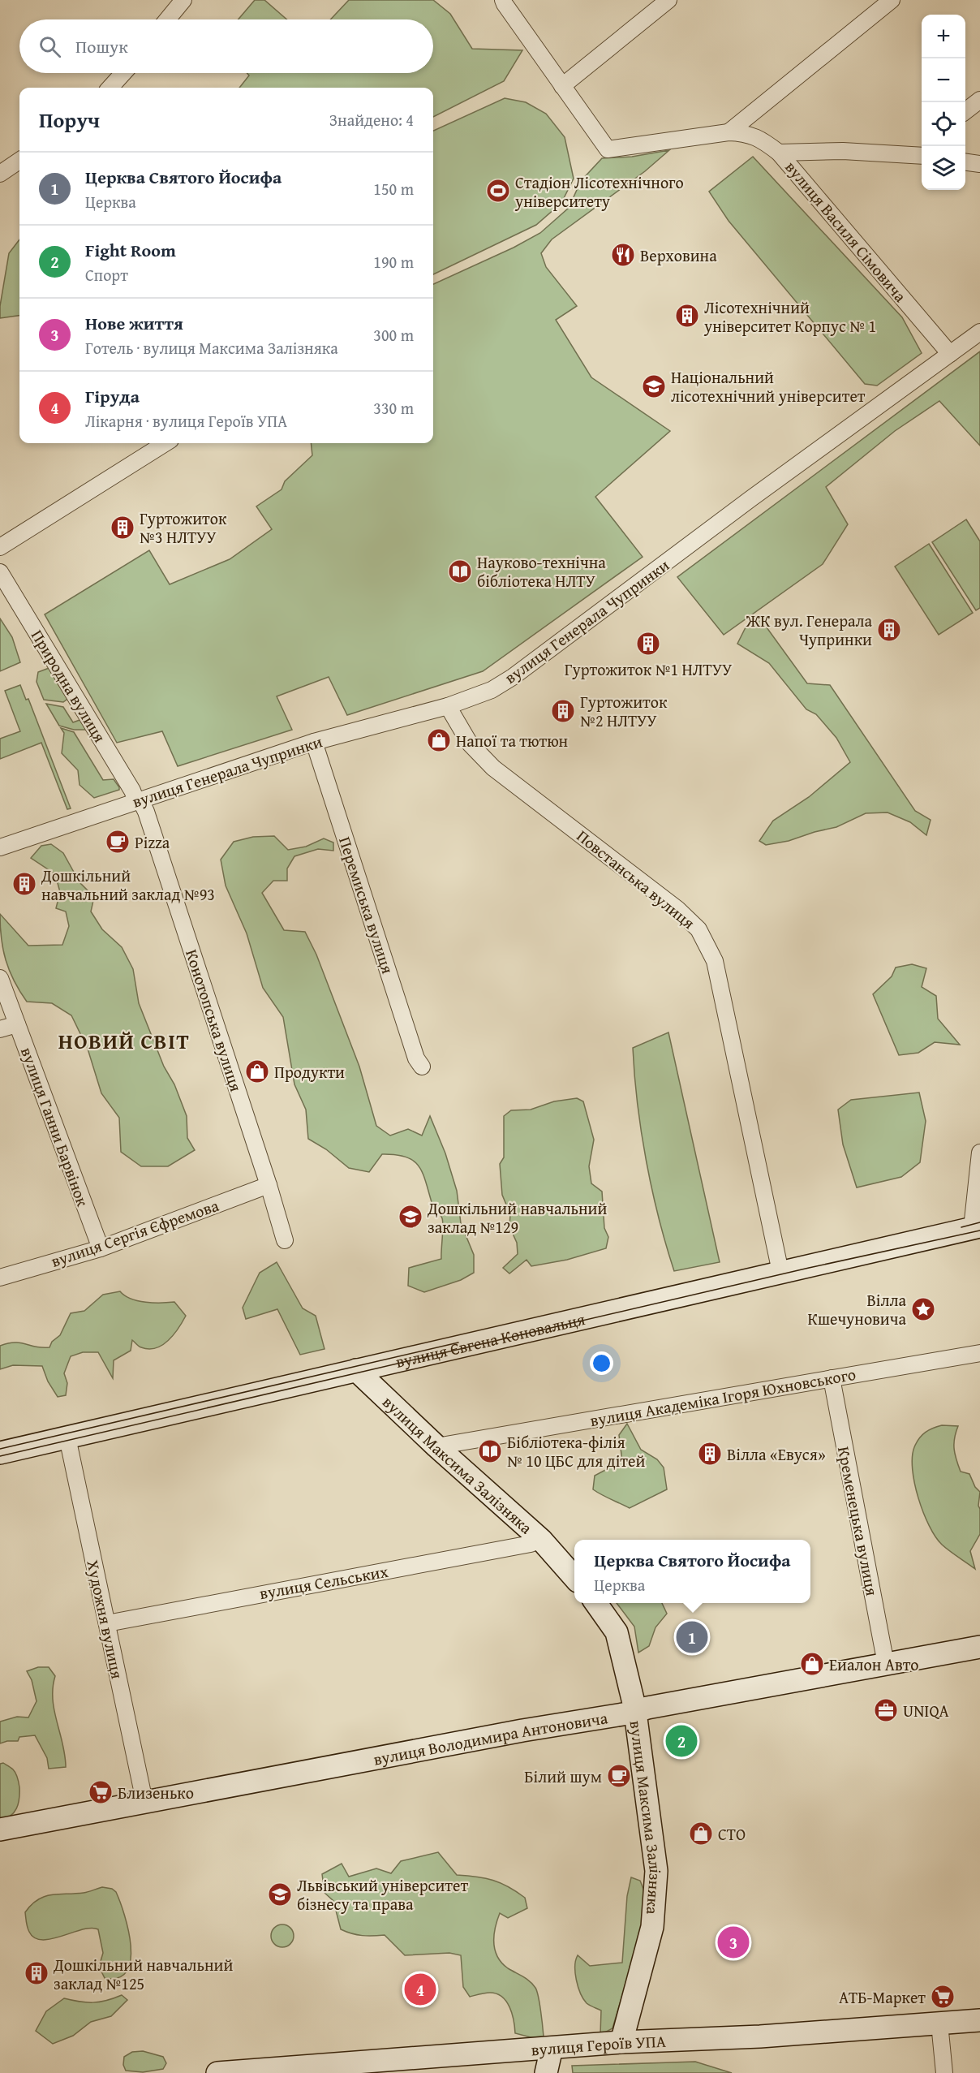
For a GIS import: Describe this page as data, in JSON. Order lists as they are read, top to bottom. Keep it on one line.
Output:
{"streets":{"street":["вулиця Василя Сімовича","вулиця Генерала Чупринки","Природна вулиця","Повстанська вулиця","Перемиська вулиця","Конотопська вулиця","вулиця Ганни Барвінок","вулиця Сергія Єфремова","вулиця Євгена Коновальця","вулиця Академіка Ігоря Юхновського","вулиця Максима Залізняка","Кременецька вулиця","вулиця Сельських","Художня вулиця","вулиця Володимира Антоновича","вулиця Героїв УПА"]},"crossings":[["вулиця Василя Сімовича","вулиця Генерала Чупринки"],["вулиця Генерала Чупринки","Природна вулиця"],["вулиця Генерала Чупринки","Повстанська вулиця"],["вулиця Генерала Чупринки","Перемиська вулиця"],["вулиця Генерала Чупринки","Конотопська вулиця"],["Природна вулиця","Конотопська вулиця"],["Повстанська вулиця","вулиця Євгена Коновальця"],["Конотопська вулиця","вулиця Сергія Єфремова"],["вулиця Ганни Барвінок","вулиця Сергія Єфремова"],["вулиця Євгена Коновальця","вулиця Максима Залізняка"],["вулиця Євгена Коновальця","Художня вулиця"],["вулиця Академіка Ігоря Юхновського","вулиця Максима Залізняка"],["вулиця Академіка Ігоря Юхновського","Кременецька вулиця"],["вулиця Максима Залізняка","вулиця Сельських"],["вулиця Максима Залізняка","вулиця Володимира Антоновича"],["вулиця Максима Залізняка","вулиця Героїв УПА"],["Кременецька вулиця","вулиця Володимира Антоновича"],["вулиця Сельських","Художня вулиця"],["Художня вулиця","вулиця Володимира Антоновича"]],"districts":["НОВИЙ СВІТ"],"places":{"sports":["Стадіон Лісотехнічного університету"],"restaurant":["Верховина"],"building":["Лісотехнічний університет Корпус № 1","Гуртожиток №3 НЛТУУ","ЖК вул. Генерала Чупринки","Гуртожиток №1 НЛТУУ","Гуртожиток №2 НЛТУУ","Дошкільний навчальний заклад №93","Вілла «Евуся»","Дошкільний навчальний заклад №125"],"school or university":["Національний лісотехнічний університет","Дошкільний навчальний заклад №129","Львівський університет бізнесу та права"],"library":["Науково-технічна бібліотека НЛТУ","Бібліотека-філія № 10 ЦБС для дітей"],"shop":["Напої та тютюн","Продукти","Еиалон Авто","СТО"],"cafe":["Pizza","Білий шум"],"place":["Вілла Кшечуновича"],"office":["UNIQA"],"supermarket":["Близенько","АТБ-Маркет"]},"page":{"map_buttons":["+","−"],"search":"Пошук","heading":["Поруч","Знайдено: 4"],"list":[{"mark":"1","name":"Церква Святого Йосифа","note":"Церква","value":"150 m"},{"mark":"2","name":"Fight Room","note":"Спорт","value":"190 m"},{"mark":"3","name":"Нове життя","note":"Готель · вулиця Максима Залізняка","value":"300 m"},{"mark":"4","name":"Гіруда","note":"Лікарня · вулиця Героїв УПА","value":"330 m"}],"popup":["Церква Святого Йосифа","Церква"],"pins":["1","2","3","4"]}}
